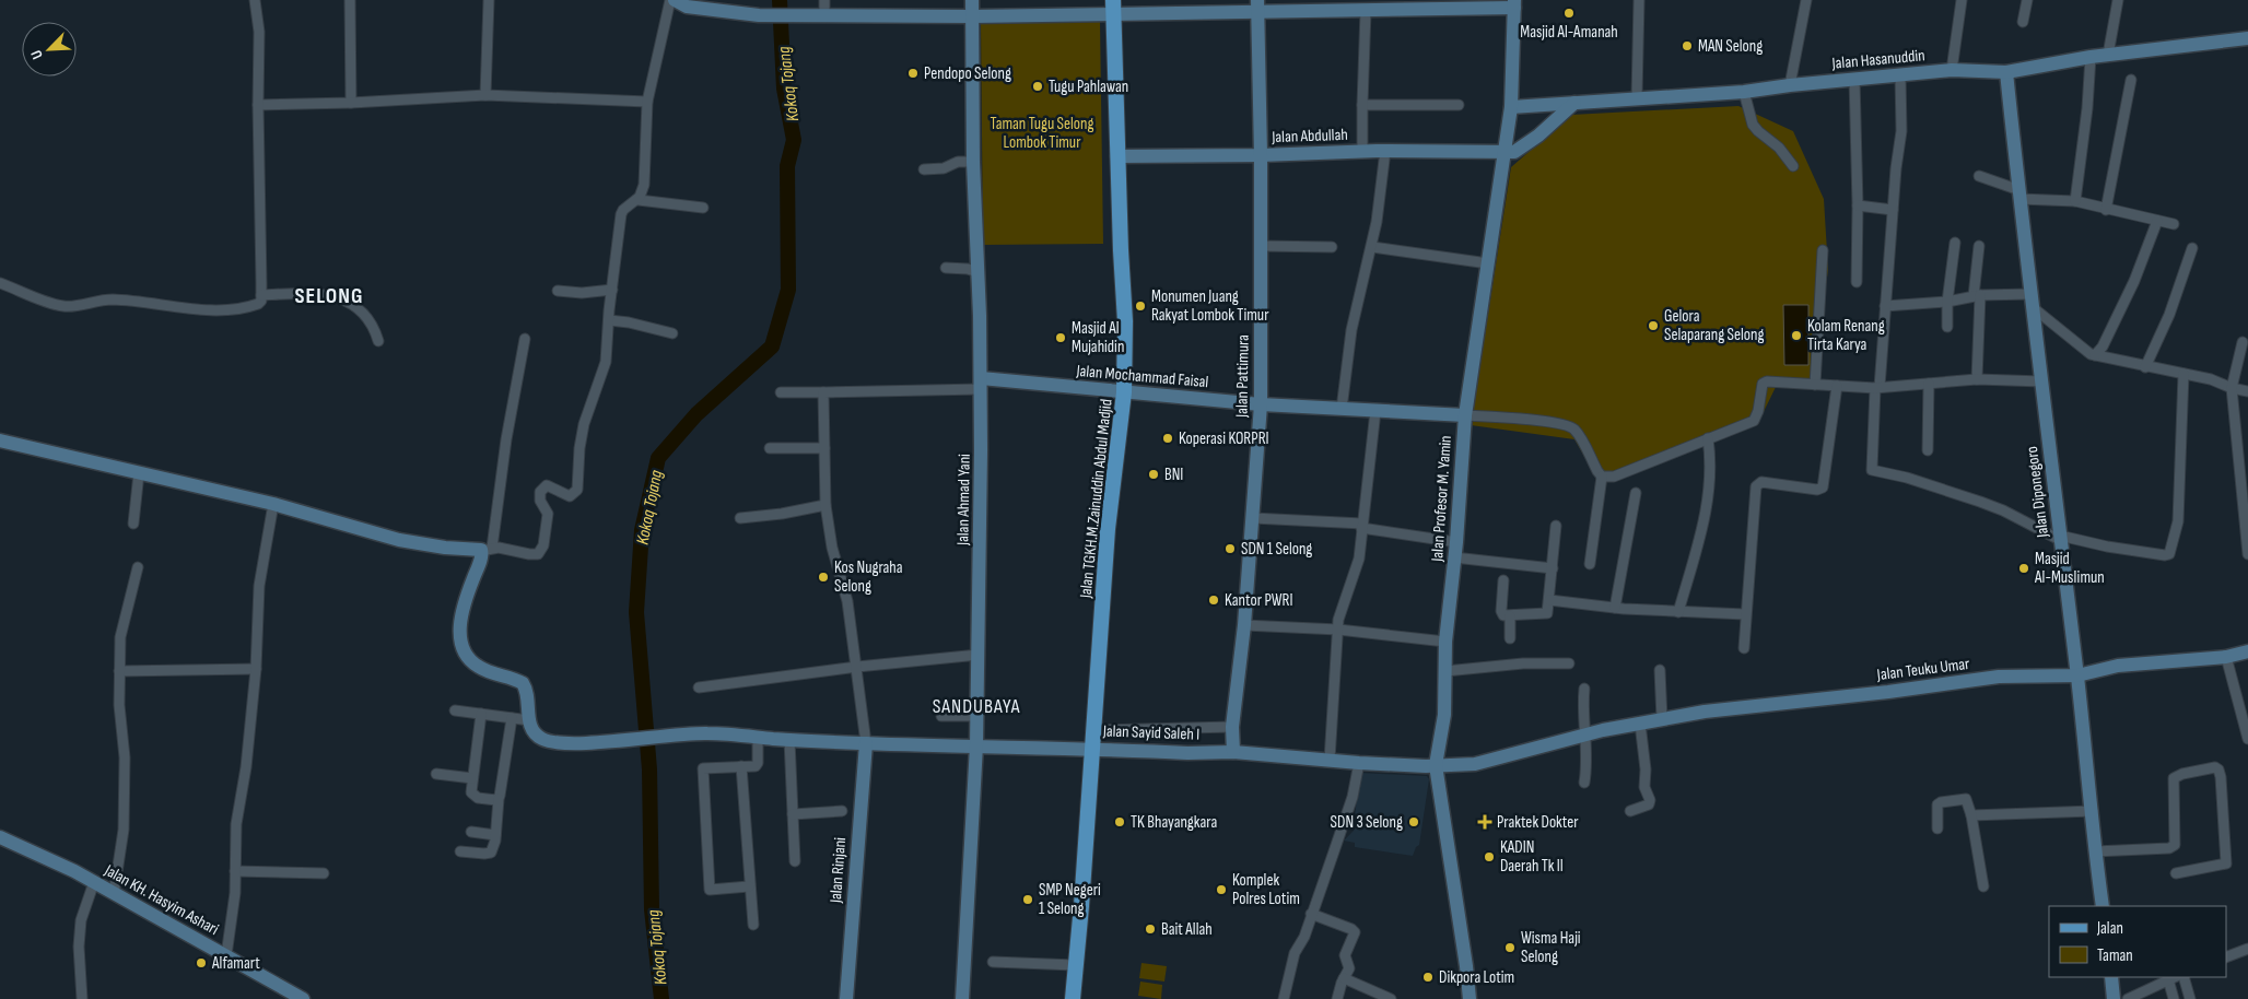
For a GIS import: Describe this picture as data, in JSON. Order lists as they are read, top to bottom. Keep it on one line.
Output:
{"streets":{"main road":["Jalan TGKH.M.Zainuddin Abdul Madjid"],"street":["Jalan Hasanuddin","Jalan Abdullah","Jalan Mochammad Faisal","Jalan Pattimura","Jalan Diponegoro","Jalan Profesor M. Yamin","Jalan Ahmad Yani","Jalan Teuku Umar","Jalan Sayid Saleh I","Jalan Rinjani","Jalan KH. Hasyim Ashari"]},"crossings":[["Jalan Hasanuddin","Jalan Abdullah"],["Jalan Hasanuddin","Jalan Diponegoro"],["Jalan Hasanuddin","Jalan Profesor M. Yamin"],["Jalan Abdullah","Jalan Pattimura"],["Jalan Abdullah","Jalan TGKH.M.Zainuddin Abdul Madjid"],["Jalan Abdullah","Jalan Profesor M. Yamin"],["Jalan Mochammad Faisal","Jalan Pattimura"],["Jalan Mochammad Faisal","Jalan TGKH.M.Zainuddin Abdul Madjid"],["Jalan Mochammad Faisal","Jalan Profesor M. Yamin"],["Jalan Mochammad Faisal","Jalan Ahmad Yani"],["Jalan Pattimura","Jalan Sayid Saleh I"],["Jalan Diponegoro","Jalan Teuku Umar"],["Jalan TGKH.M.Zainuddin Abdul Madjid","Jalan Sayid Saleh I"],["Jalan Profesor M. Yamin","Jalan Sayid Saleh I"],["Jalan Ahmad Yani","Jalan Sayid Saleh I"],["Jalan Teuku Umar","Jalan Sayid Saleh I"],["Jalan Sayid Saleh I","Jalan Rinjani"]],"districts":["SELONG","SANDUBAYA"],"water":["Kokoq Tojang"],"parks":["Taman Tugu Selong Lombok Timur"],"places":{"other":["Masjid Al-Amanah","MAN Selong","Pendopo Selong","Tugu Pahlawan","Monumen Juang Rakyat Lombok Timur","Gelora Selaparang Selong","Kolam Renang Tirta Karya","Masjid Al Mujahidin","Koperasi KORPRI","BNI","SDN 1 Selong","Masjid Al-Muslimun","Kos Nugraha Selong","Kantor PWRI","TK Bhayangkara","SDN 3 Selong","KADIN Daerah Tk II","Komplek Polres Lotim","SMP Negeri 1 Selong","Bait Allah","Wisma Haji Selong","Alfamart","Dikpora Lotim"],"health":["Praktek Dokter"]},"legend":["Jalan","Taman"],"north":"bottom left"}
